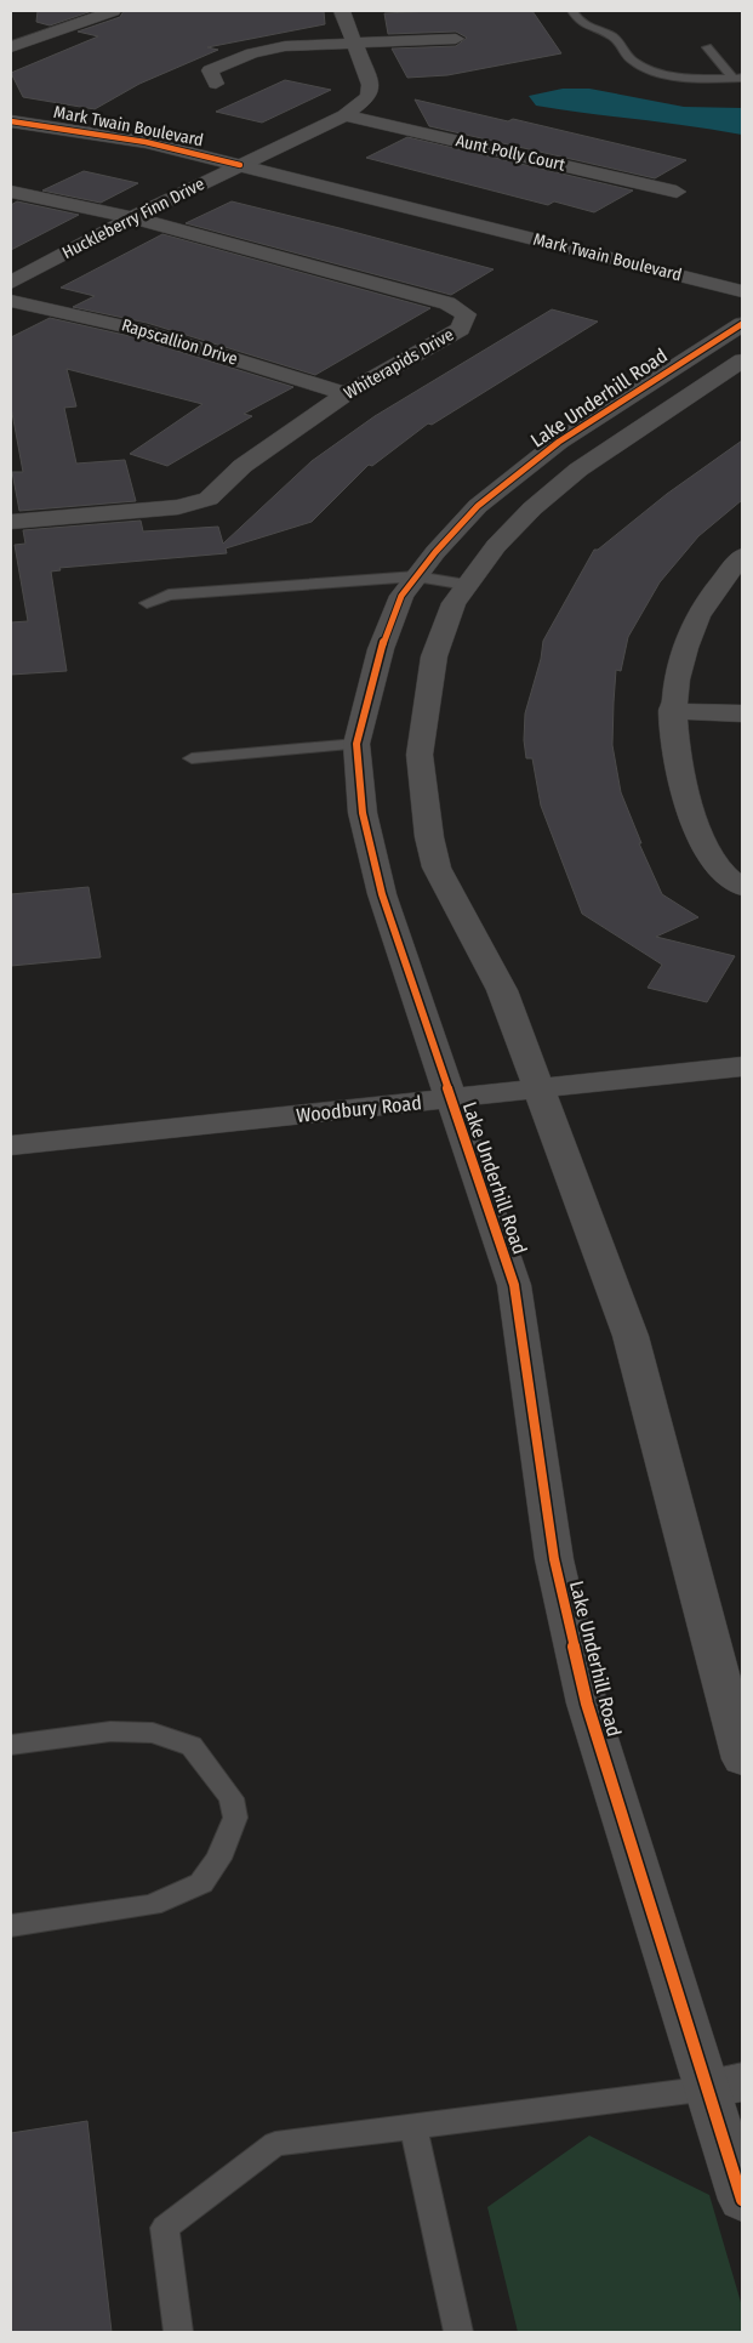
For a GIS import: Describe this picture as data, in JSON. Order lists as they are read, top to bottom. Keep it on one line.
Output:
{"streets":{"street":["Mark Twain Boulevard","Aunt Polly Court","Huckleberry Finn Drive","Rapscallion Drive","Whiterapids Drive","Lake Underhill Road","Woodbury Road"]},"crossings":[["Mark Twain Boulevard","Huckleberry Finn Drive"],["Aunt Polly Court","Huckleberry Finn Drive"],["Huckleberry Finn Drive","Whiterapids Drive"],["Rapscallion Drive","Whiterapids Drive"],["Lake Underhill Road","Woodbury Road"]]}
